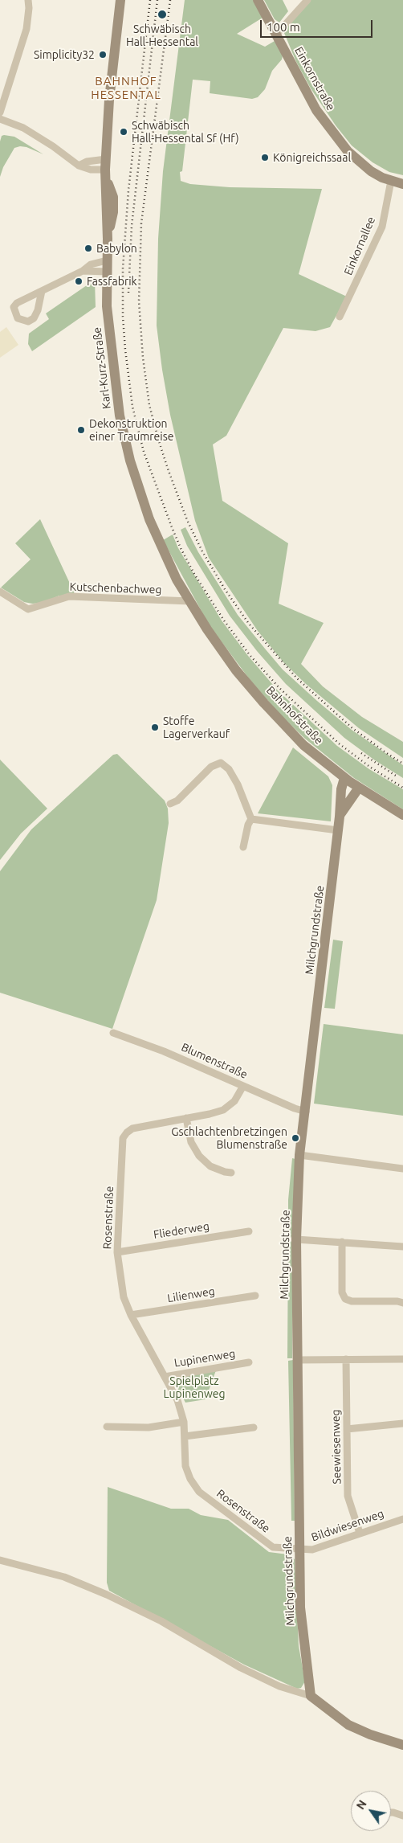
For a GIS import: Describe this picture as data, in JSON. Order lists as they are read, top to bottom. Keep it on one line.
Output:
{"streets":{"street":["Einkornstraße","Einkornallee","Karl-Kurz-Straße","Kutschenbachweg","Bahnhofstraße","Milchgrundstraße","Blumenstraße","Rosenstraße","Fliederweg","Lilienweg","Lupinenweg","Seewiesenweg","Bildwiesenweg"]},"crossings":[["Einkornstraße","Einkornallee"],["Karl-Kurz-Straße","Kutschenbachweg"],["Karl-Kurz-Straße","Bahnhofstraße"],["Kutschenbachweg","Bahnhofstraße"],["Bahnhofstraße","Milchgrundstraße"],["Milchgrundstraße","Blumenstraße"],["Milchgrundstraße","Rosenstraße"],["Milchgrundstraße","Bildwiesenweg"],["Blumenstraße","Rosenstraße"],["Rosenstraße","Fliederweg"],["Rosenstraße","Lilienweg"],["Rosenstraße","Lupinenweg"],["Rosenstraße","Bildwiesenweg"],["Seewiesenweg","Bildwiesenweg"]],"districts":["BAHNHOF HESSENTAL"],"parks":["Spielplatz Lupinenweg"],"places":["Schwäbisch Hall-Hessental","Simplicity32","Schwäbisch Hall-Hessental Sf (Hf)","Königreichssaal","Babylon","Fassfabrik","Dekonstruktion einer Traumreise","Stoffe Lagerverkauf","Gschlachtenbretzingen Blumenstraße"],"scale_bar":"100 m","north":"top left"}
